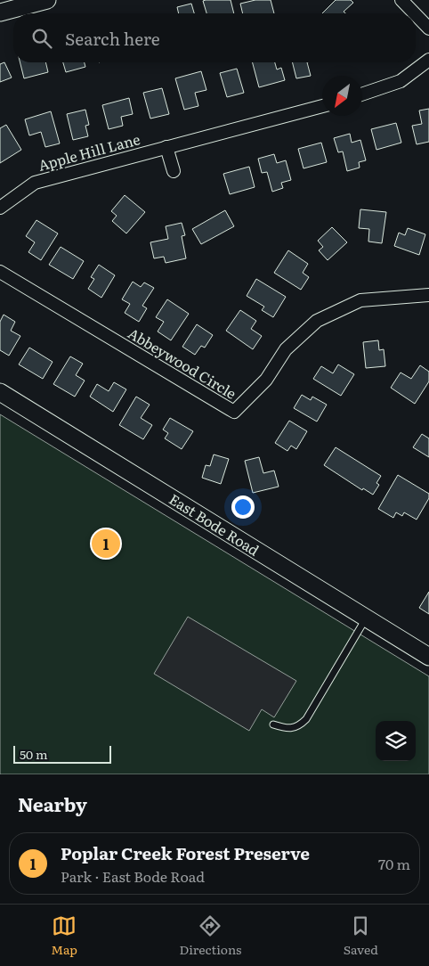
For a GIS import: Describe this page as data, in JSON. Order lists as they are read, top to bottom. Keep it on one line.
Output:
{"streets":{"street":["Apple Hill Lane","Abbeywood Circle","East Bode Road"]},"scale_bar":"50 m","north":"bottom left","page":{"search":"Search here","pins":"1","scale":"50 m","heading":"Nearby","list":[{"mark":"1","name":"Poplar Creek Forest Preserve","note":"Park · East Bode Road","value":"70 m"}],"nav":["Map","Directions","Saved"]}}
